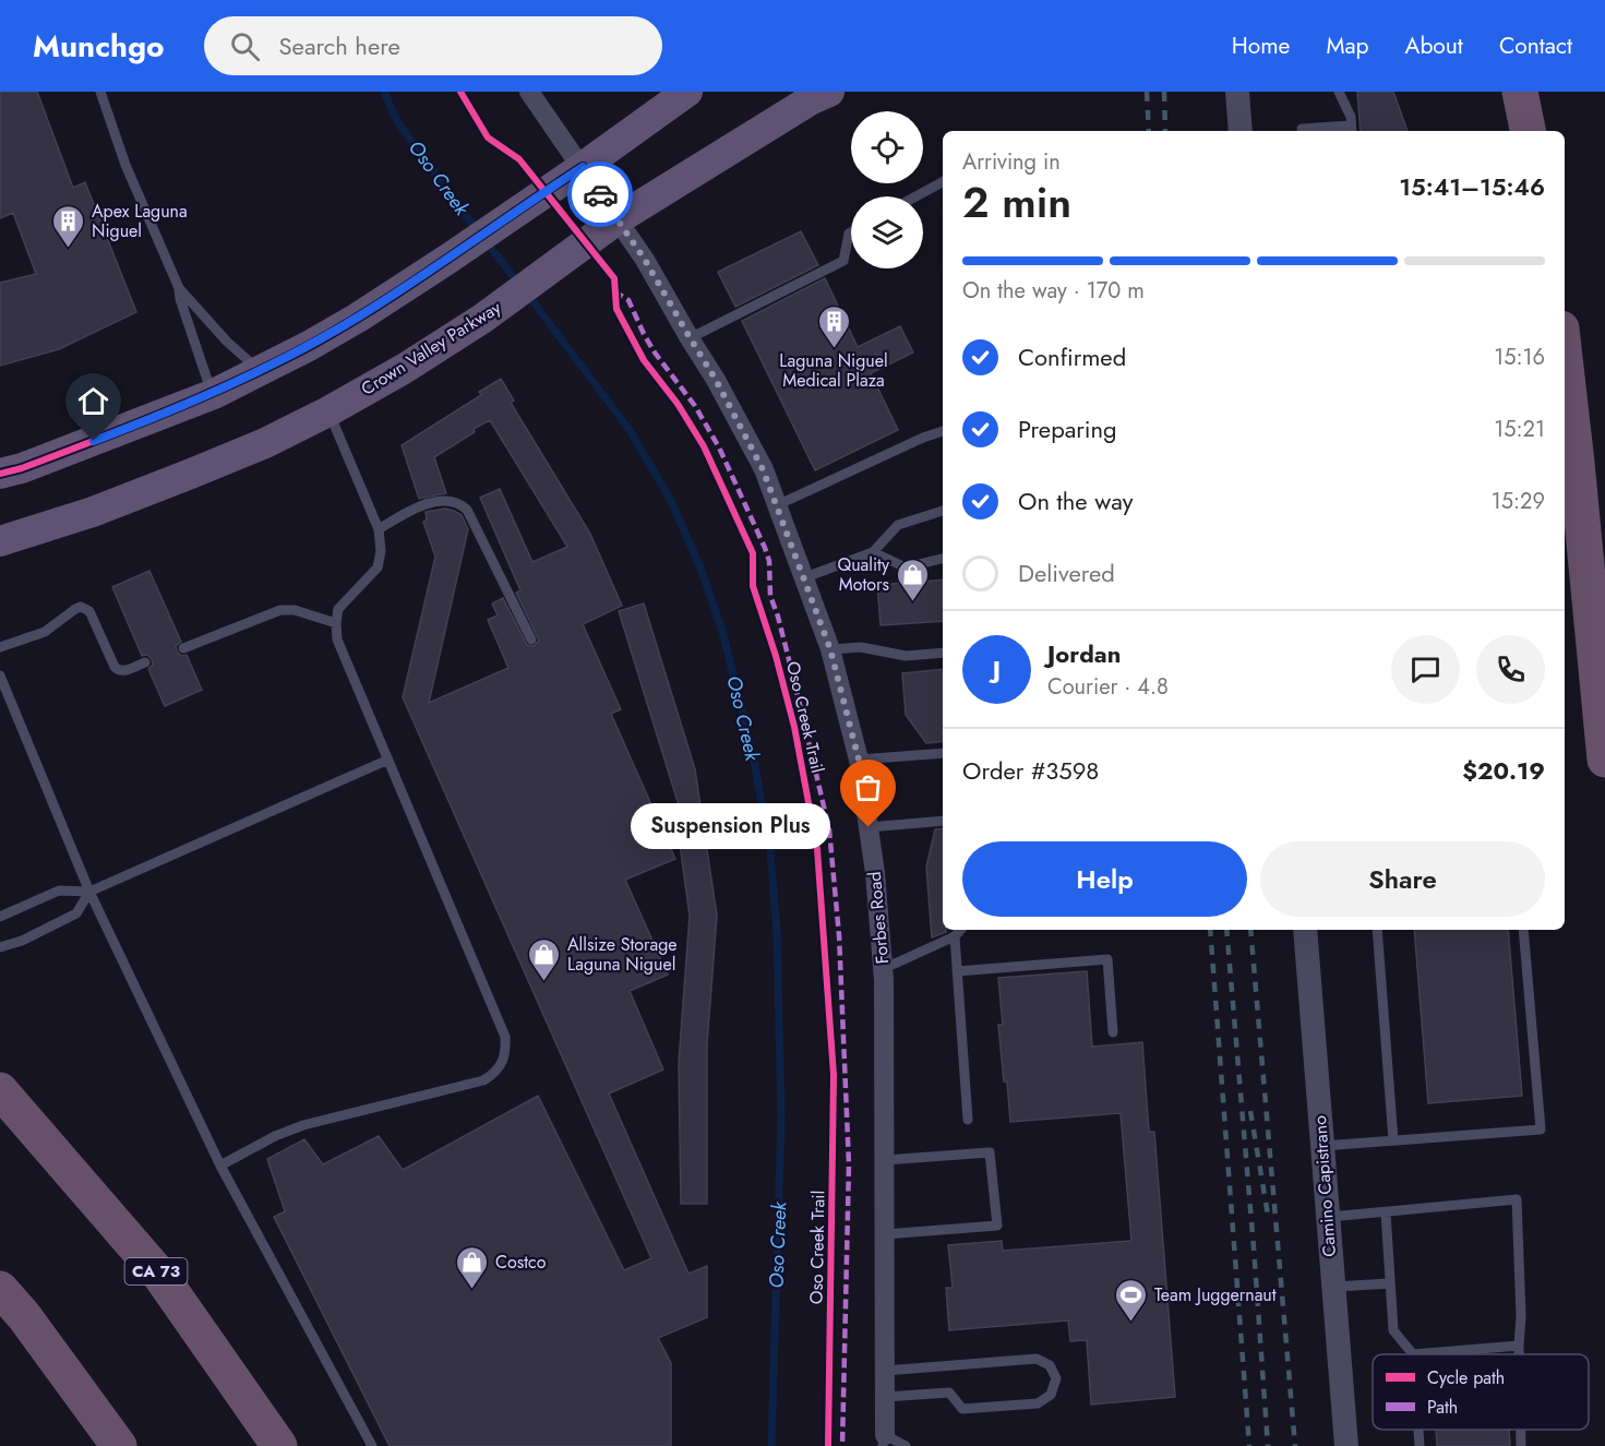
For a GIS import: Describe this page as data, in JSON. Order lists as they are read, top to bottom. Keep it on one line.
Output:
{"streets":{"highway":["CA 73"],"main road":["Crown Valley Parkway"],"street":["Forbes Road","Camino Capistrano"],"cycle path":["Oso Creek Trail"]},"crossings":[["Crown Valley Parkway","Forbes Road"]],"water":["Oso Creek"],"places":{"building":["Apex Laguna Niguel","Laguna Niguel Medical Plaza"],"shop":["Quality Motors","Allsize Storage Laguna Niguel","Costco"],"other":["Suspension Plus"],"sports":["Team Juggernaut"]},"legend":["Cycle path","Path"],"page":{"header":"Munchgo","search":"Search here","nav":["Home","Map","About","Contact"],"heading":["2 min","Arriving in","15:41–15:46"],"panel":["Jordan","Courier · 4.8","Order #3598","$20.19"],"bar":"On the way · 170 m","list":[["Confirmed","15:16"],["Preparing","15:21"],["On the way","15:29"],"Delivered"],"round":"J","bubble":"Suspension Plus","buttons":["Help","Share"]}}
